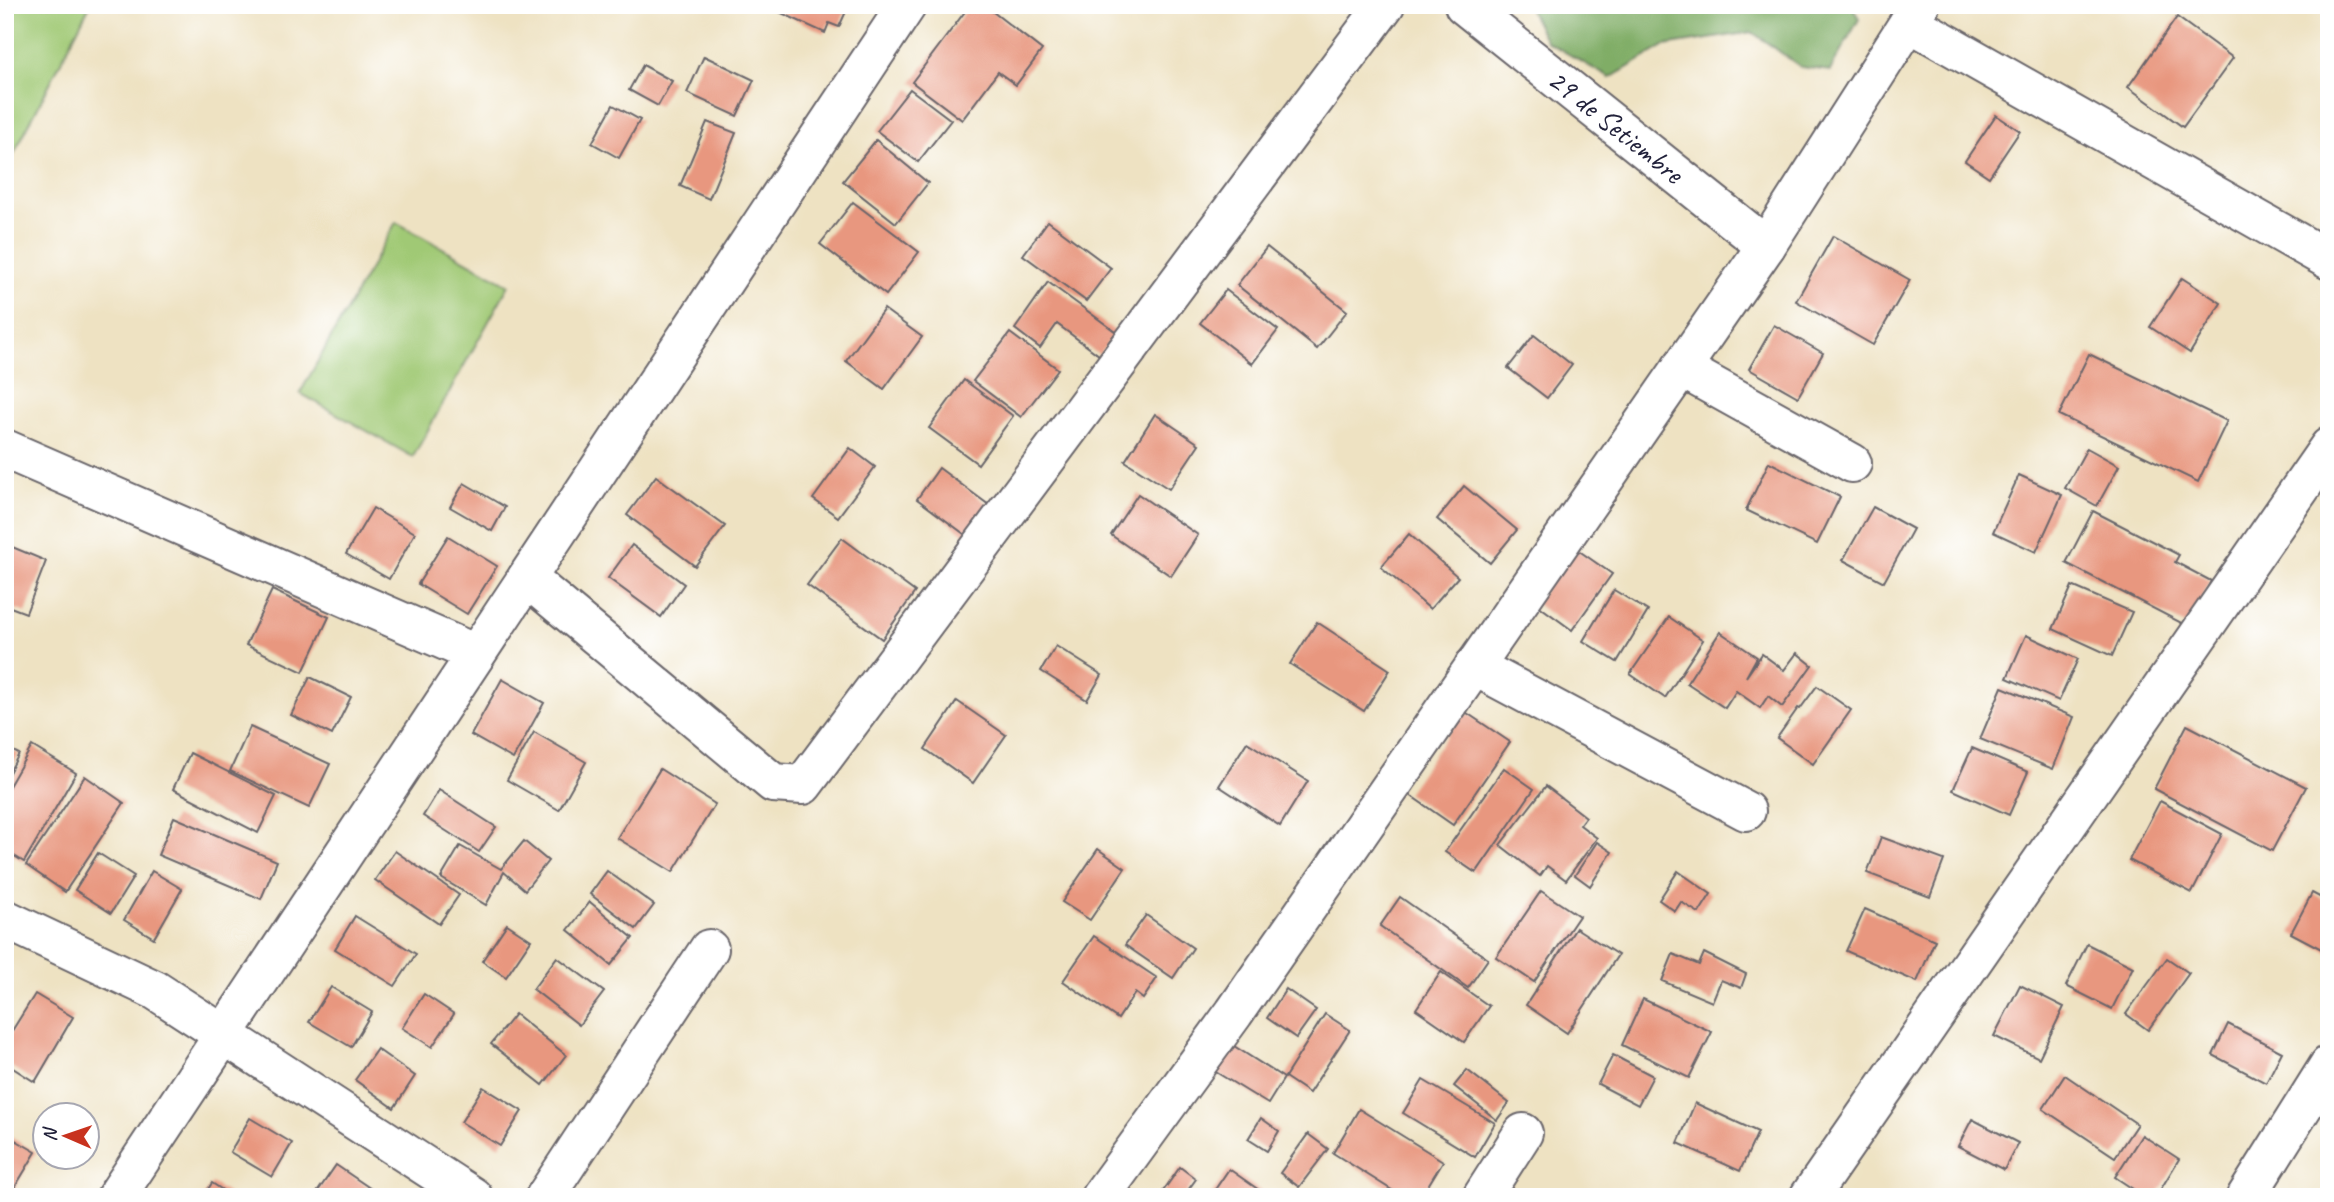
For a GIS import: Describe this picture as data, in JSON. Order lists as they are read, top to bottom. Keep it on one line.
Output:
{"streets":{"street":["29 de Setiembre"]},"north":"left"}
